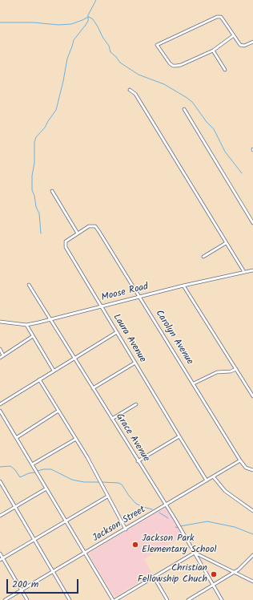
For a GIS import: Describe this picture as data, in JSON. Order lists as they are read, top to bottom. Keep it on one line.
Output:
{"streets":{"street":["Moose Road","Carolyn Avenue","Laura Avenue","Grace Avenue","Jackson Street"]},"crossings":[["Moose Road","Carolyn Avenue"],["Moose Road","Laura Avenue"],["Moose Road","Grace Avenue"],["Carolyn Avenue","Laura Avenue"],["Carolyn Avenue","Jackson Street"],["Laura Avenue","Jackson Street"],["Grace Avenue","Jackson Street"]],"places":["Jackson Park Elementary School","Christian Fellowship Chuch"],"scale_bar":"200 m"}
